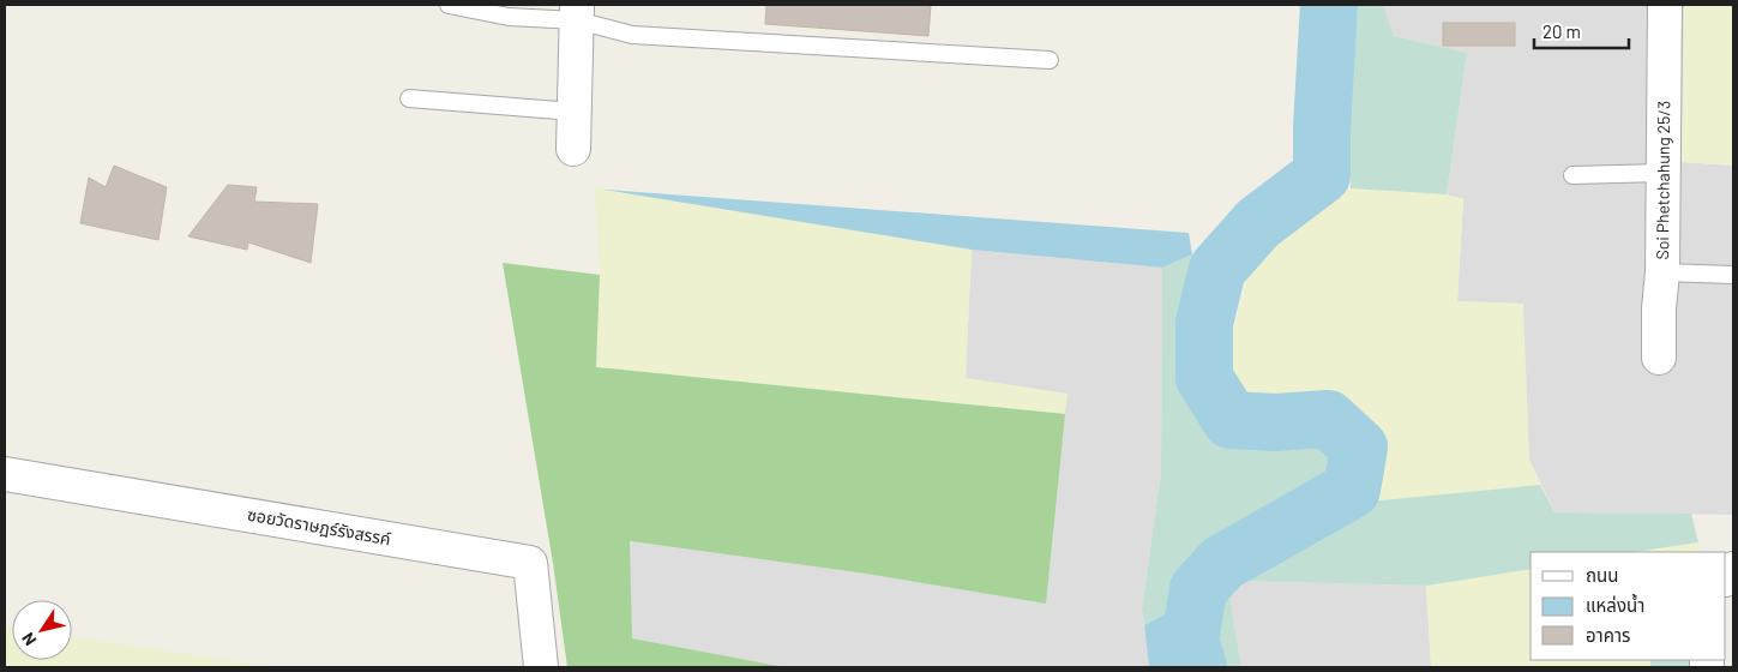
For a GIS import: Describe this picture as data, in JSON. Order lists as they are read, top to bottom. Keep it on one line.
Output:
{"streets":{"street":["Soi Phetchahung 25/3","ซอยวัดราษฎร์รังสรรค์"]},"legend":["ถนน","แหล่งน้ำ","อาคาร"],"scale_bar":"20 m","north":"bottom left"}
